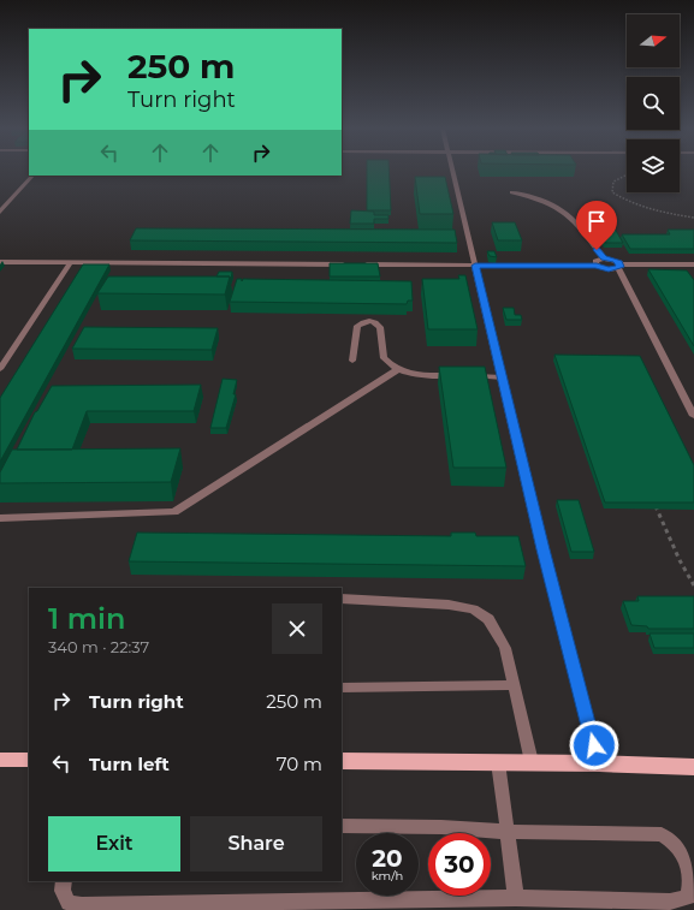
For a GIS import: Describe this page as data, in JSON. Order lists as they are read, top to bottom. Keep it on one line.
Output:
{"north":"right","page":{"turn":["250 m","Turn right"],"heading":["1 min","340 m · 22:37"],"list":[{"name":"Turn right","value":"250 m"},{"name":"Turn left","value":"70 m"}],"buttons":["Exit","Share"],"speed":"20 km/h","limit":"30"}}
